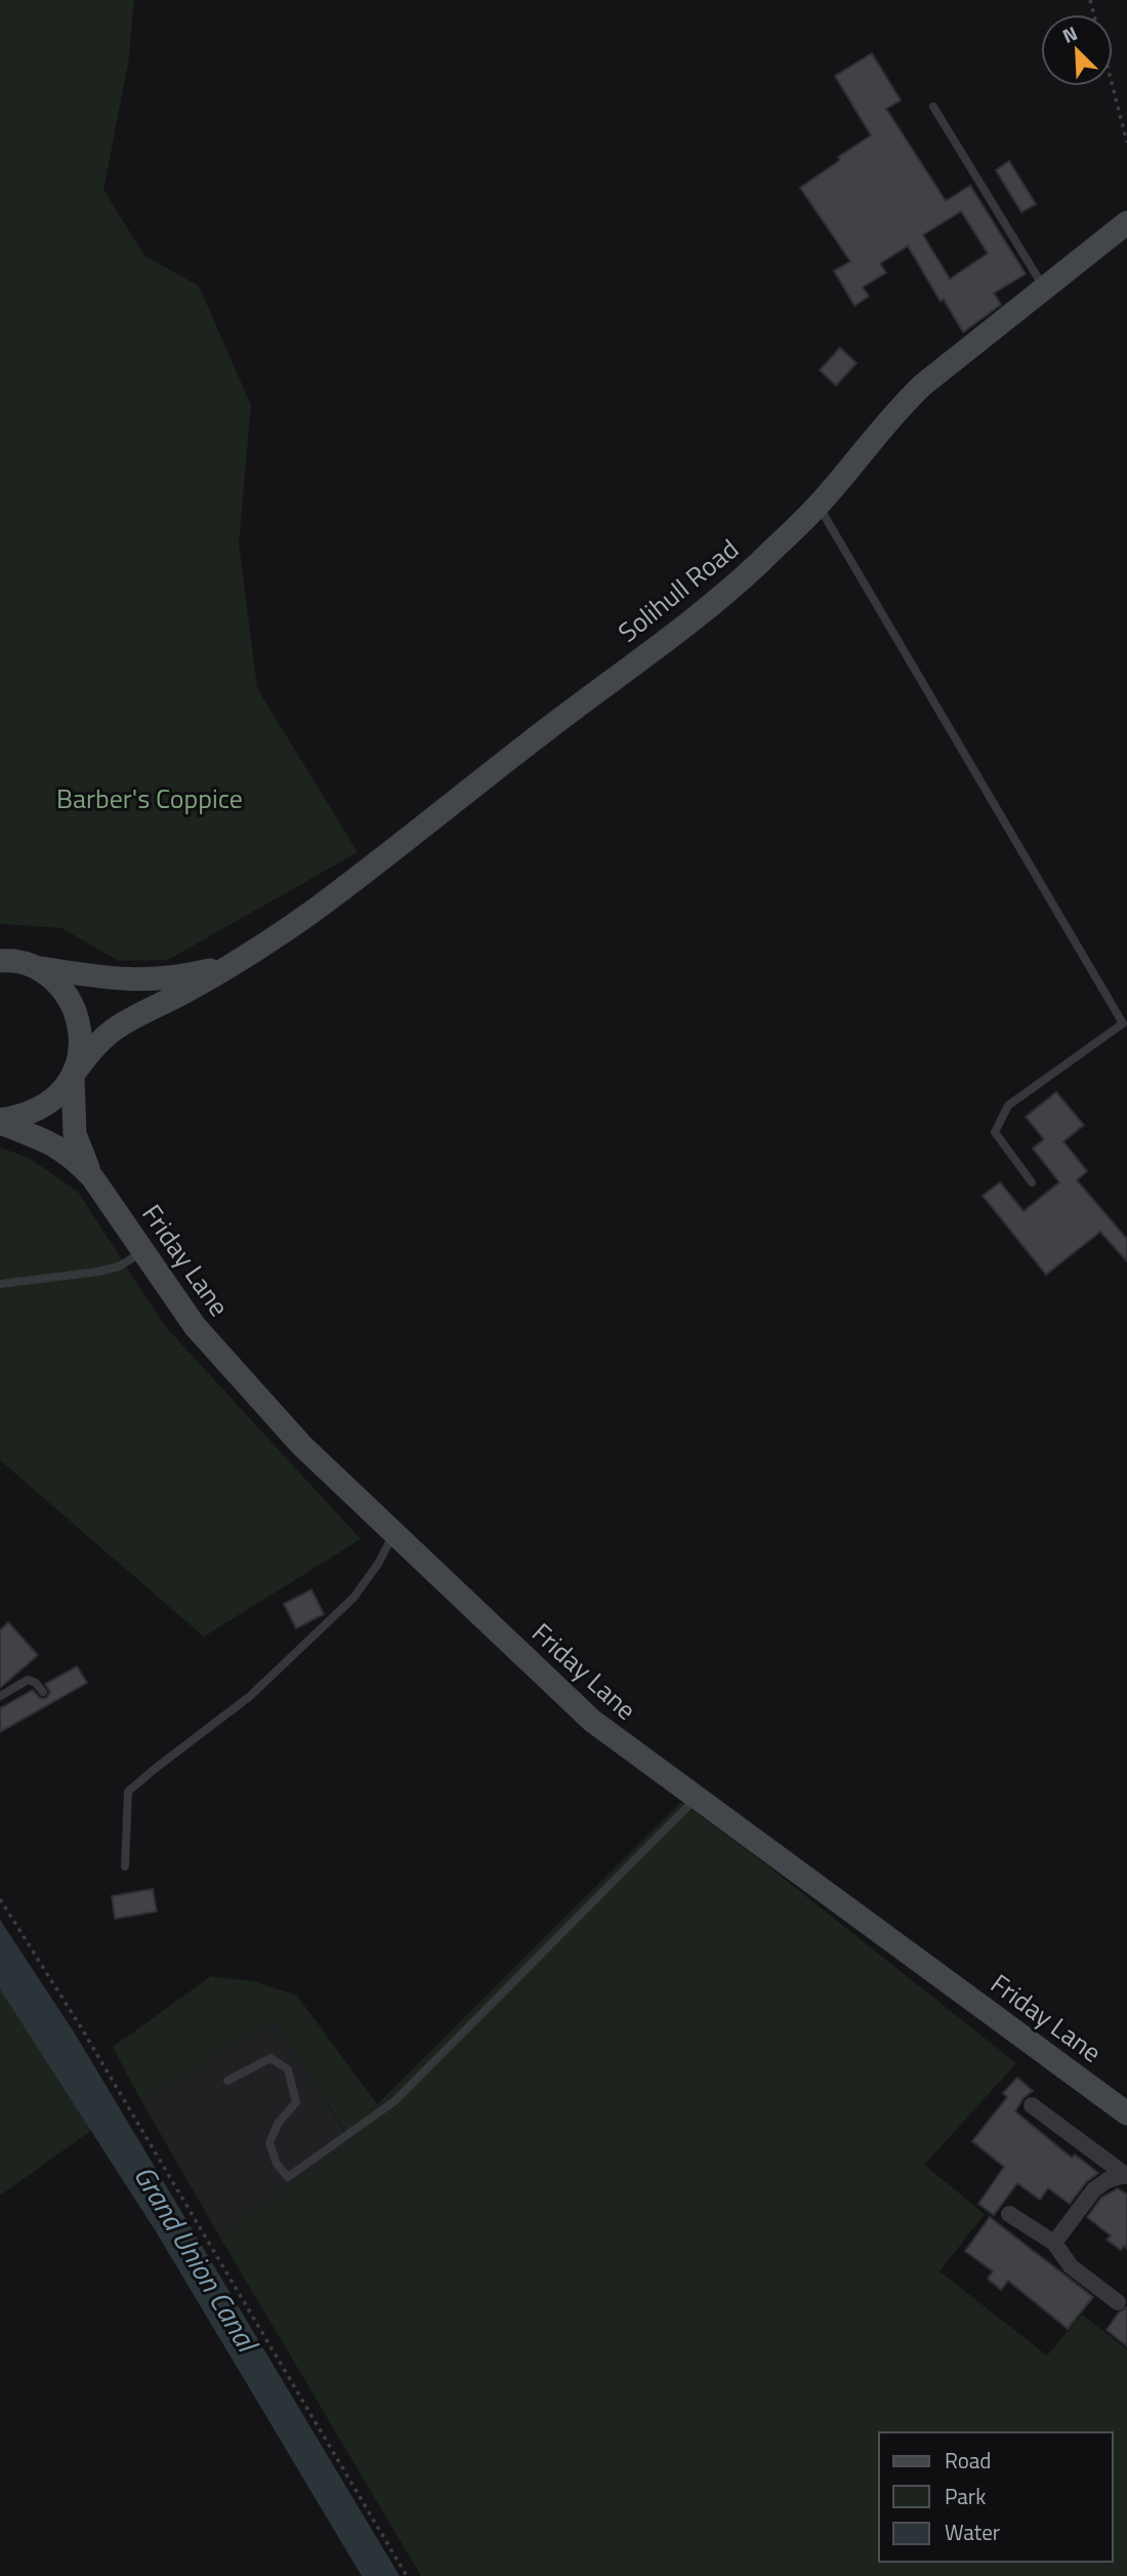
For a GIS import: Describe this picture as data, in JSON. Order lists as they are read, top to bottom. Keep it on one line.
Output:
{"streets":{"main road":["Solihull Road","Friday Lane"]},"crossings":[["Solihull Road","Friday Lane"]],"water":["Grand Union Canal"],"parks":["Barber's Coppice"],"legend":["Road","Park","Water"],"north":"top left"}
